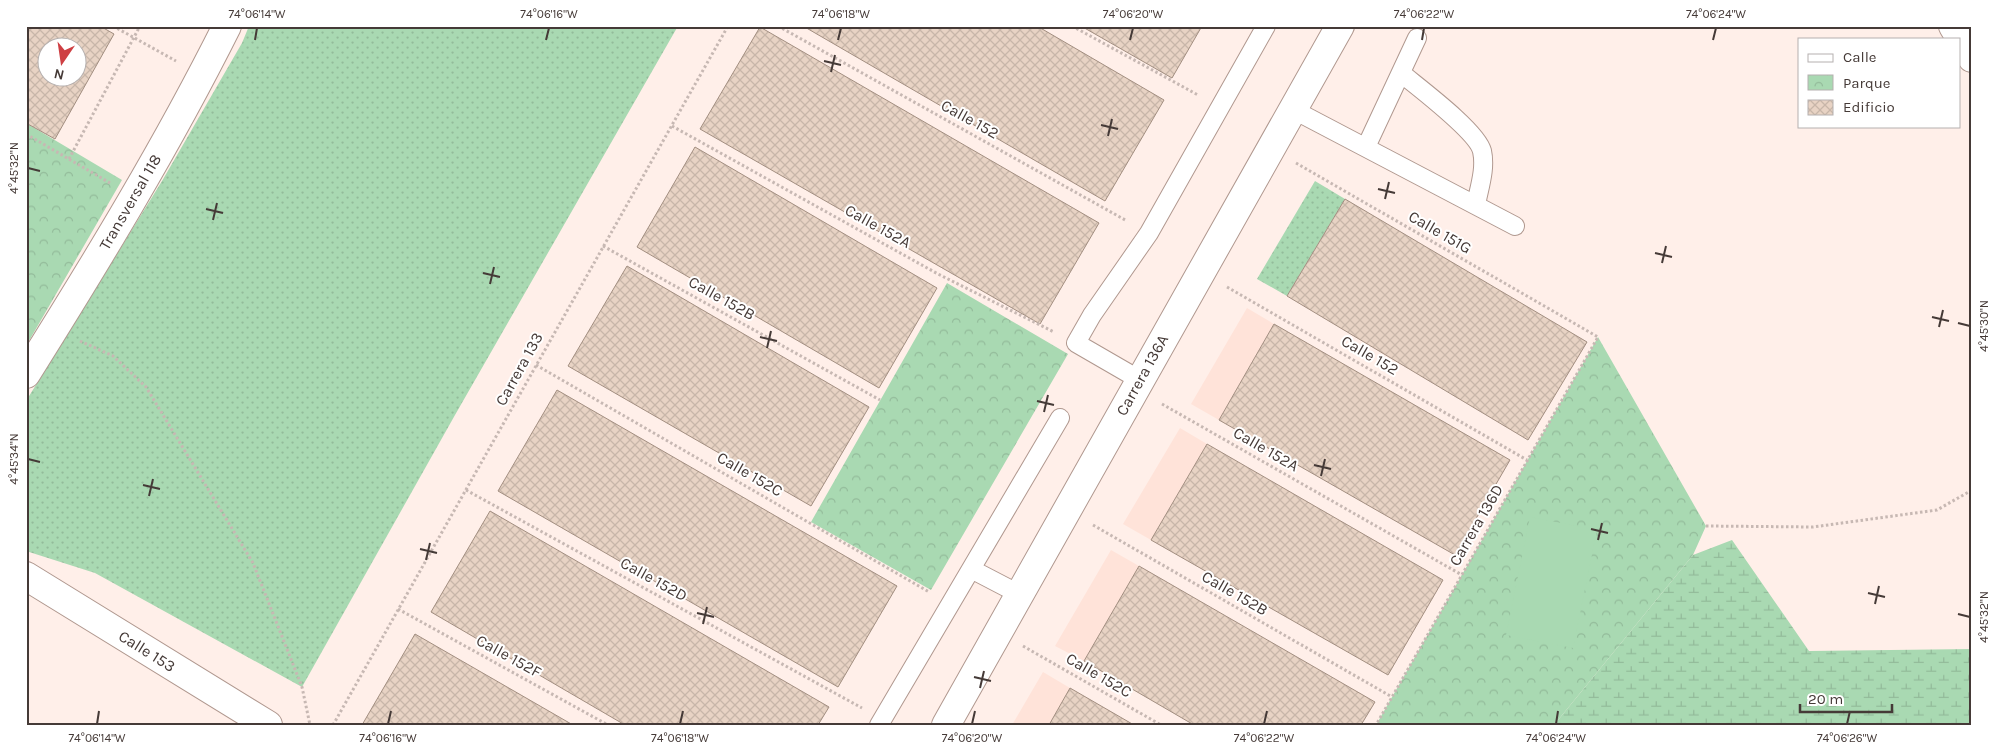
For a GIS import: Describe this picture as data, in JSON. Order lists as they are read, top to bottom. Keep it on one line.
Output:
{"streets":{"street":["Transversal 118","Carrera 136A","Calle 153"],"path":["Calle 152","Calle 152A","Calle 151G","Calle 152B","Carrera 133","Calle 152C","Carrera 136D","Calle 152D","Calle 152F"]},"crossings":[["Calle 152","Carrera 136A"],["Calle 152","Carrera 136D"],["Calle 152A","Carrera 133"],["Calle 152A","Carrera 136A"],["Calle 152A","Carrera 136D"],["Calle 151G","Carrera 136A"],["Calle 151G","Carrera 136D"],["Calle 152B","Carrera 133"],["Calle 152B","Carrera 136A"],["Calle 152B","Carrera 136D"],["Carrera 133","Calle 152C"],["Carrera 133","Calle 152D"],["Carrera 133","Calle 152F"],["Carrera 136A","Calle 152C"]],"legend":["Calle","Parque","Edificio"],"scale_bar":"20 m","north":"bottom","coordinates":["74°06'14\"W","74°06'16\"W","74°06'18\"W","74°06'20\"W","74°06'22\"W","74°06'24\"W","4°45'32\"N","4°45'30\"N","4°45'34\"N","74°06'26\"W"]}
